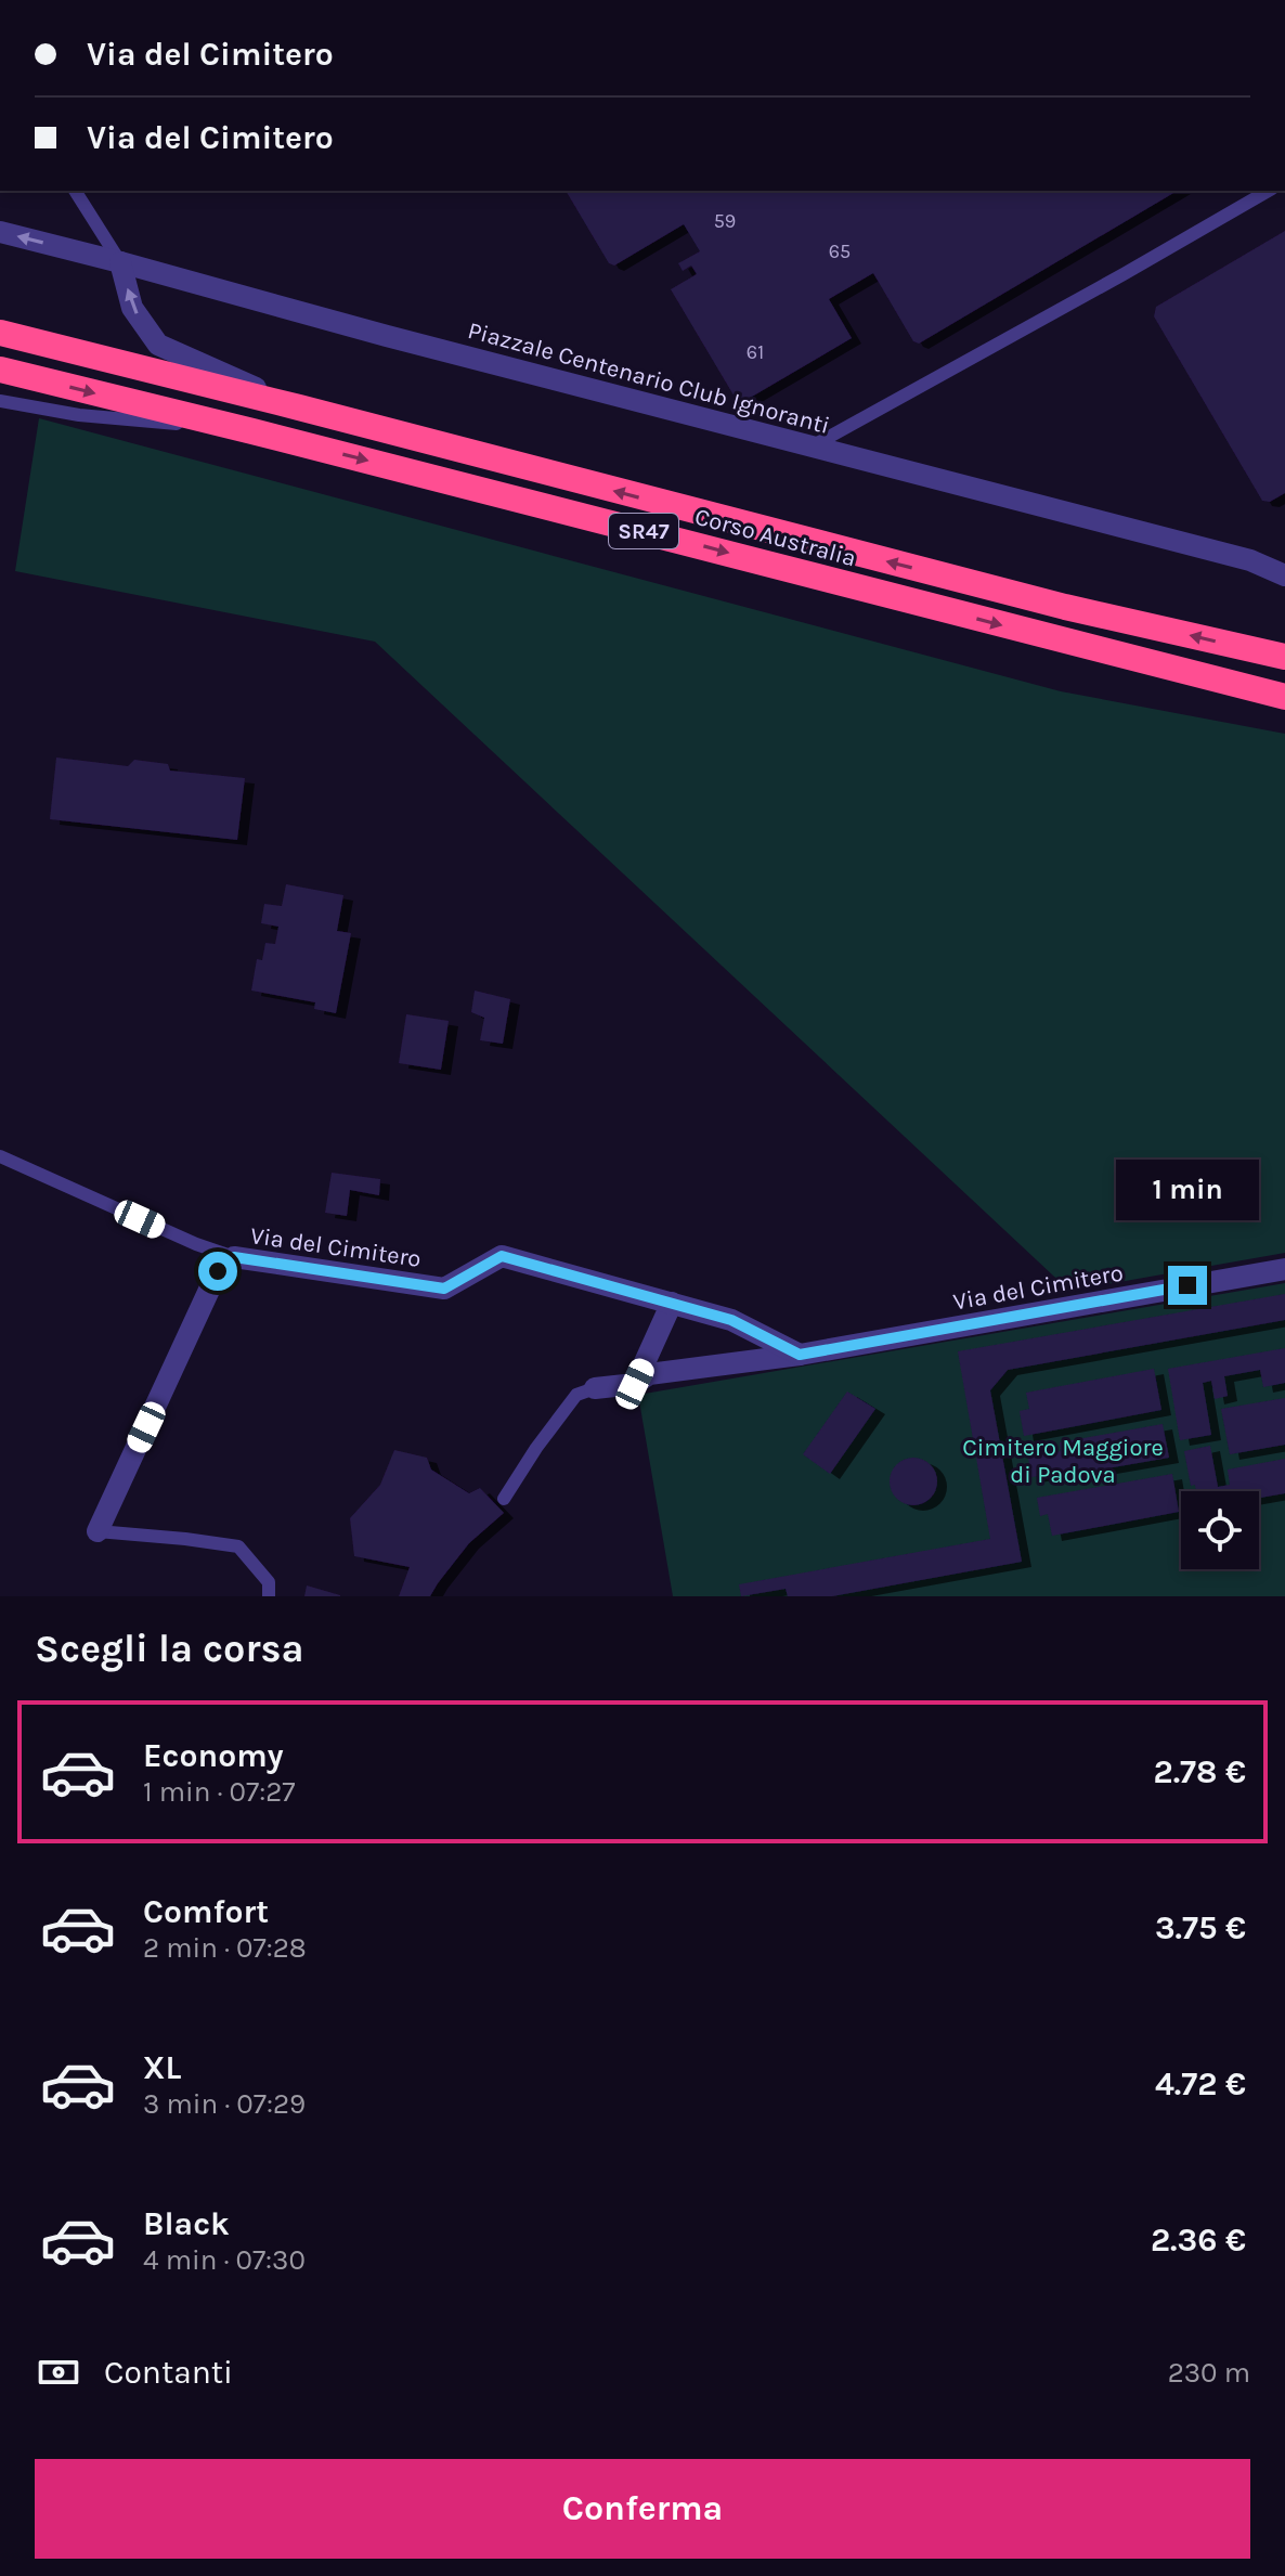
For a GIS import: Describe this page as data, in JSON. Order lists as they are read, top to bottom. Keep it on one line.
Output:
{"streets":{"highway":["SR47","Corso Australia"],"street":["Piazzale Centenario Club Ignoranti","Via del Cimitero"]},"parks":["Cimitero Maggiore di Padova"],"house_numbers":["59","65","61"],"page":{"banner":["Via del Cimitero","Via del Cimitero"],"bubble":"1 min","heading":"Scegli la corsa","list":[{"name":"Economy","note":"1 min · 07:27","value":"2.78 €"},{"name":"Comfort","note":"2 min · 07:28","value":"3.75 €"},{"name":"XL","note":"3 min · 07:29","value":"4.72 €"},{"name":"Black","note":"4 min · 07:30","value":"2.36 €"}],"pay":["Contanti","230 m"],"buttons":"Conferma"}}
